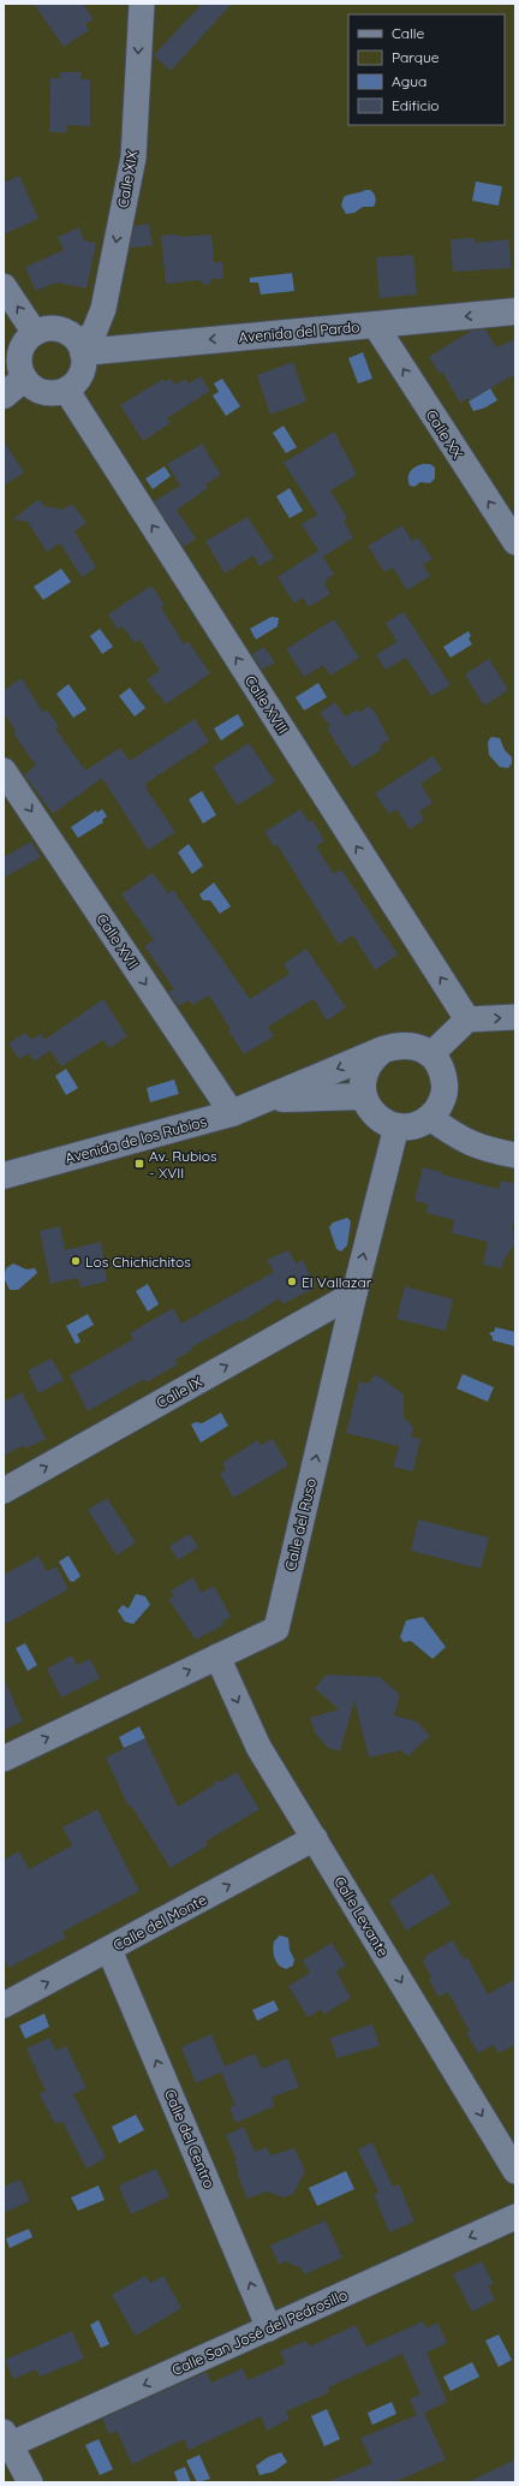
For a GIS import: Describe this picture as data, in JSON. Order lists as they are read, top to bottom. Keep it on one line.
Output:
{"streets":{"street":["Calle XIX","Avenida del Pardo","Calle XX","Calle XVIII","Calle XVII","Avenida de los Rubios","Calle IX","Calle del Ruso","Calle Levante","Calle del Monte","Calle del Centro","Calle San José del Pedrosillo"]},"crossings":[["Calle XIX","Avenida del Pardo"],["Calle XIX","Calle XVIII"],["Avenida del Pardo","Calle XX"],["Avenida del Pardo","Calle XVIII"],["Calle XVII","Avenida de los Rubios"],["Avenida de los Rubios","Calle del Ruso"],["Calle IX","Calle del Ruso"],["Calle del Ruso","Calle Levante"],["Calle Levante","Calle del Monte"],["Calle del Monte","Calle del Centro"],["Calle del Centro","Calle San José del Pedrosillo"]],"one_way":["Calle XIX","Avenida del Pardo","Calle XX","Calle XVIII","Calle XVII","Calle IX","Calle del Ruso","Calle Levante","Calle del Monte","Calle del Centro","Calle San José del Pedrosillo"],"places":{"transit":["Av. Rubios - XVII"],"other":["Los Chichichitos","El Vallazar"]},"legend":["Calle","Parque","Agua","Edificio"]}
